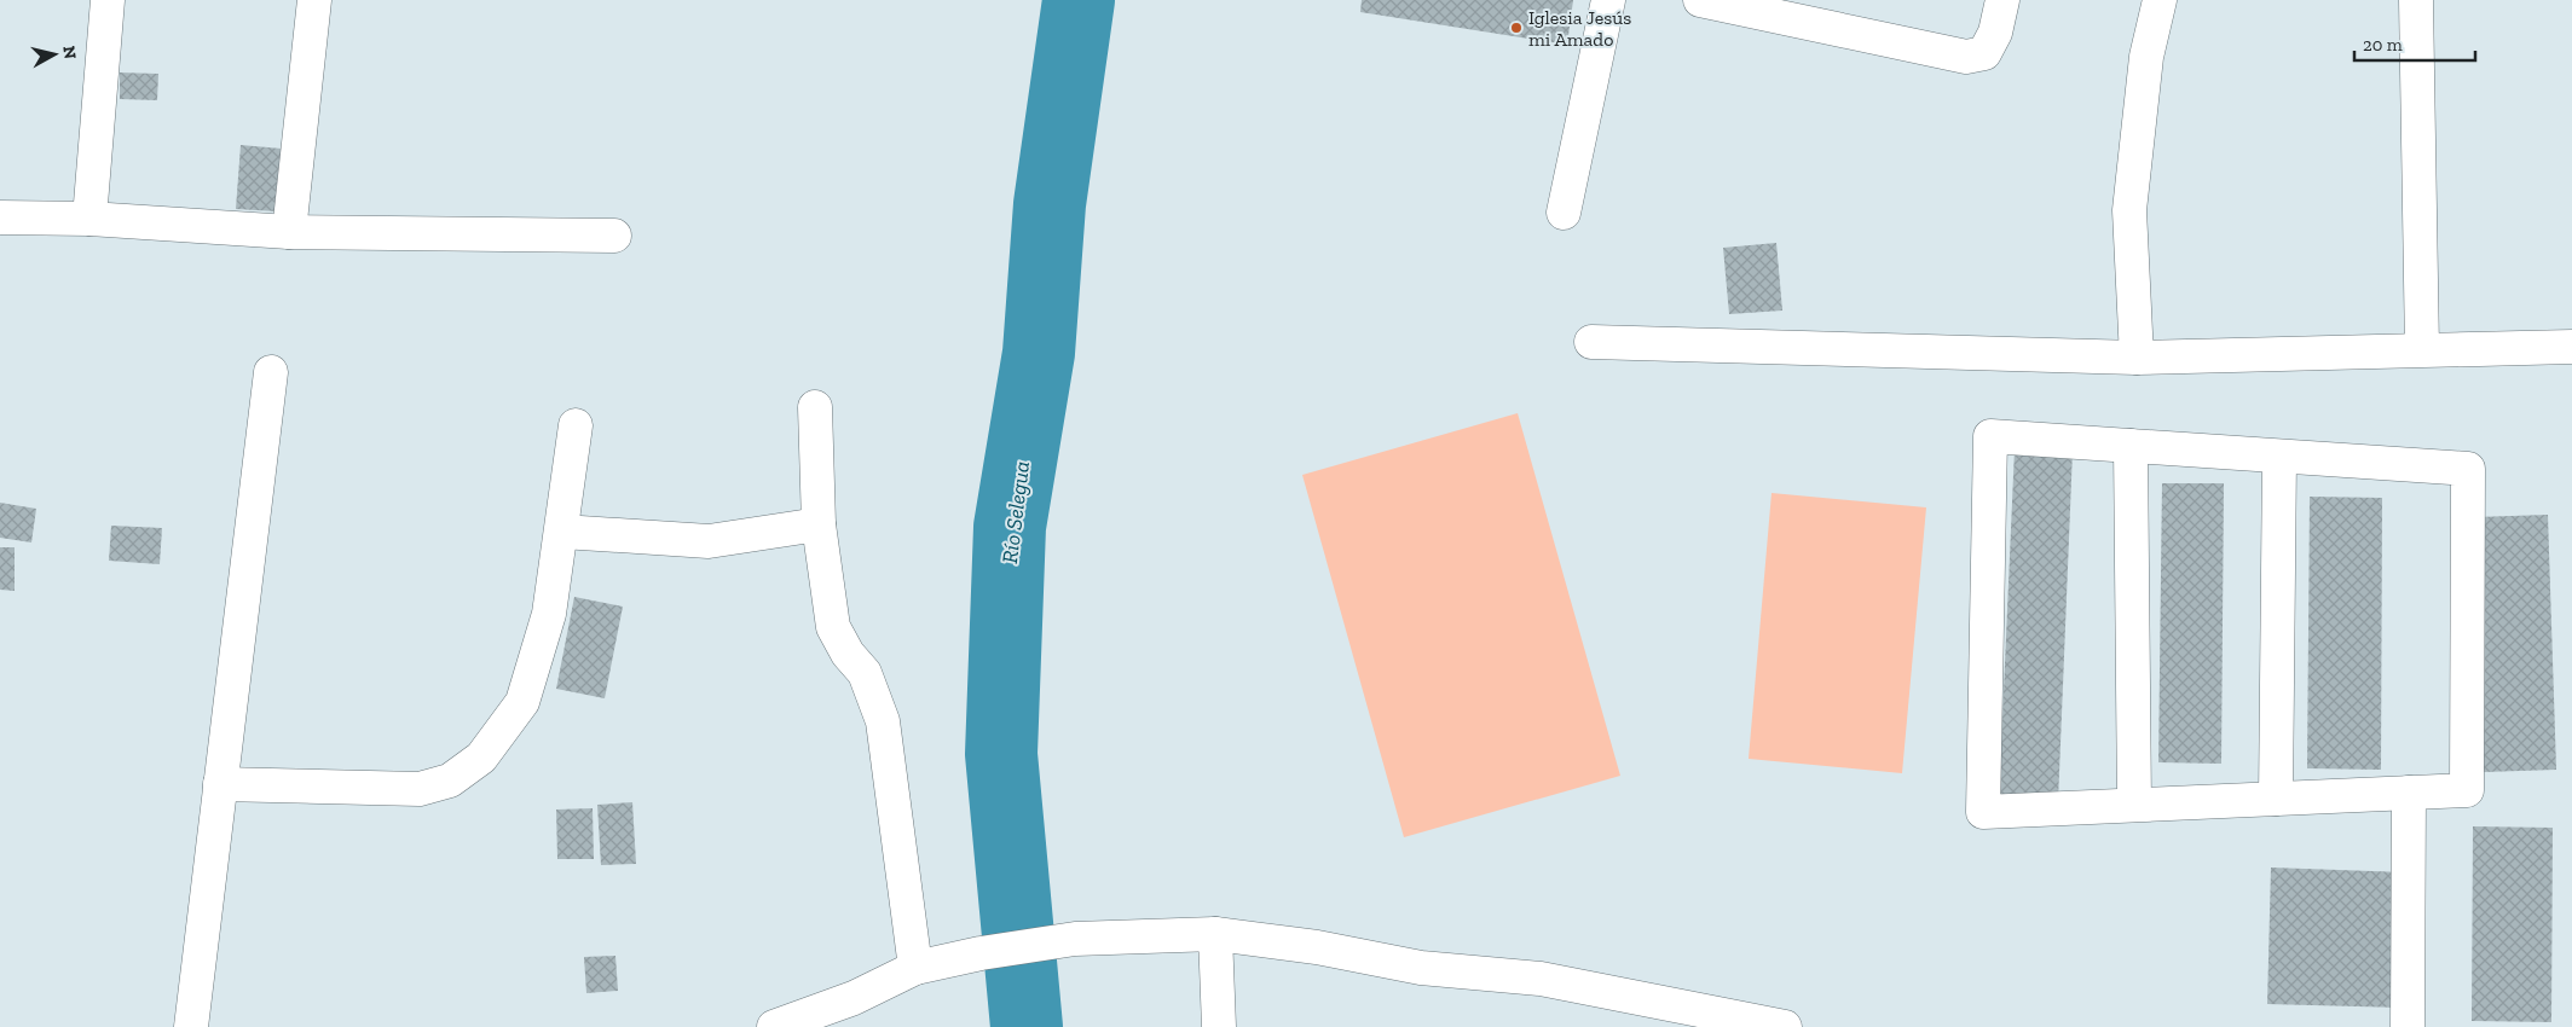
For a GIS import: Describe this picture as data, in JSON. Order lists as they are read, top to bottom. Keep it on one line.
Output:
{"water":["Río Selegua"],"places":["Iglesia Jesús mi Amado"],"scale_bar":"20 m","north":"right"}
